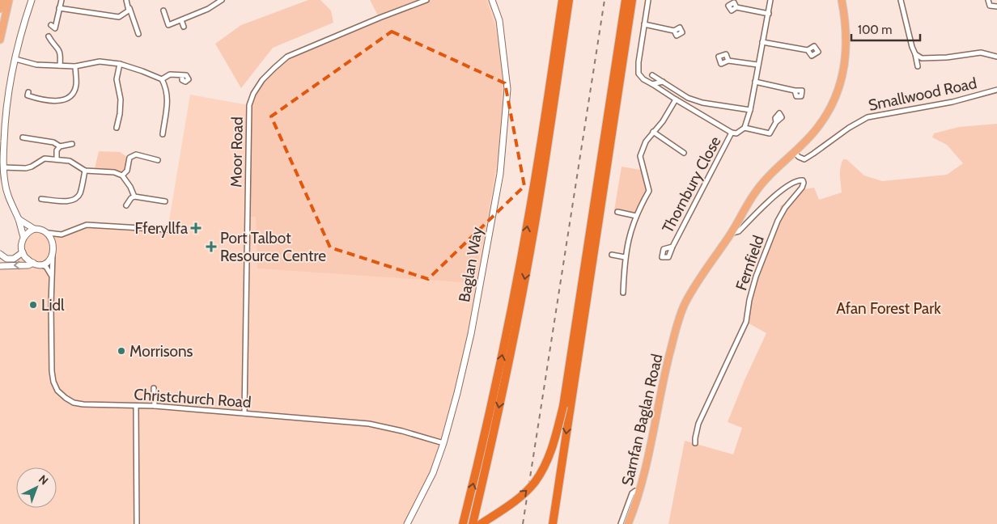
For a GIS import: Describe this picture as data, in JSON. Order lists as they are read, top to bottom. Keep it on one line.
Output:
{"streets":{"main road":["Sarnfan Baglan Road"],"street":["Smallwood Road","Moor Road","Thornbury Close","Fernfield","Baglan Way","Christchurch Road"]},"crossings":[["Smallwood Road","Sarnfan Baglan Road"],["Moor Road","Christchurch Road"],["Fernfield","Sarnfan Baglan Road"],["Baglan Way","Christchurch Road"]],"parks":["Afan Forest Park"],"places":{"health":["Fferyllfa","Port Talbot Resource Centre"],"other":["Lidl","Morrisons"]},"scale_bar":"100 m","north":"top right"}
